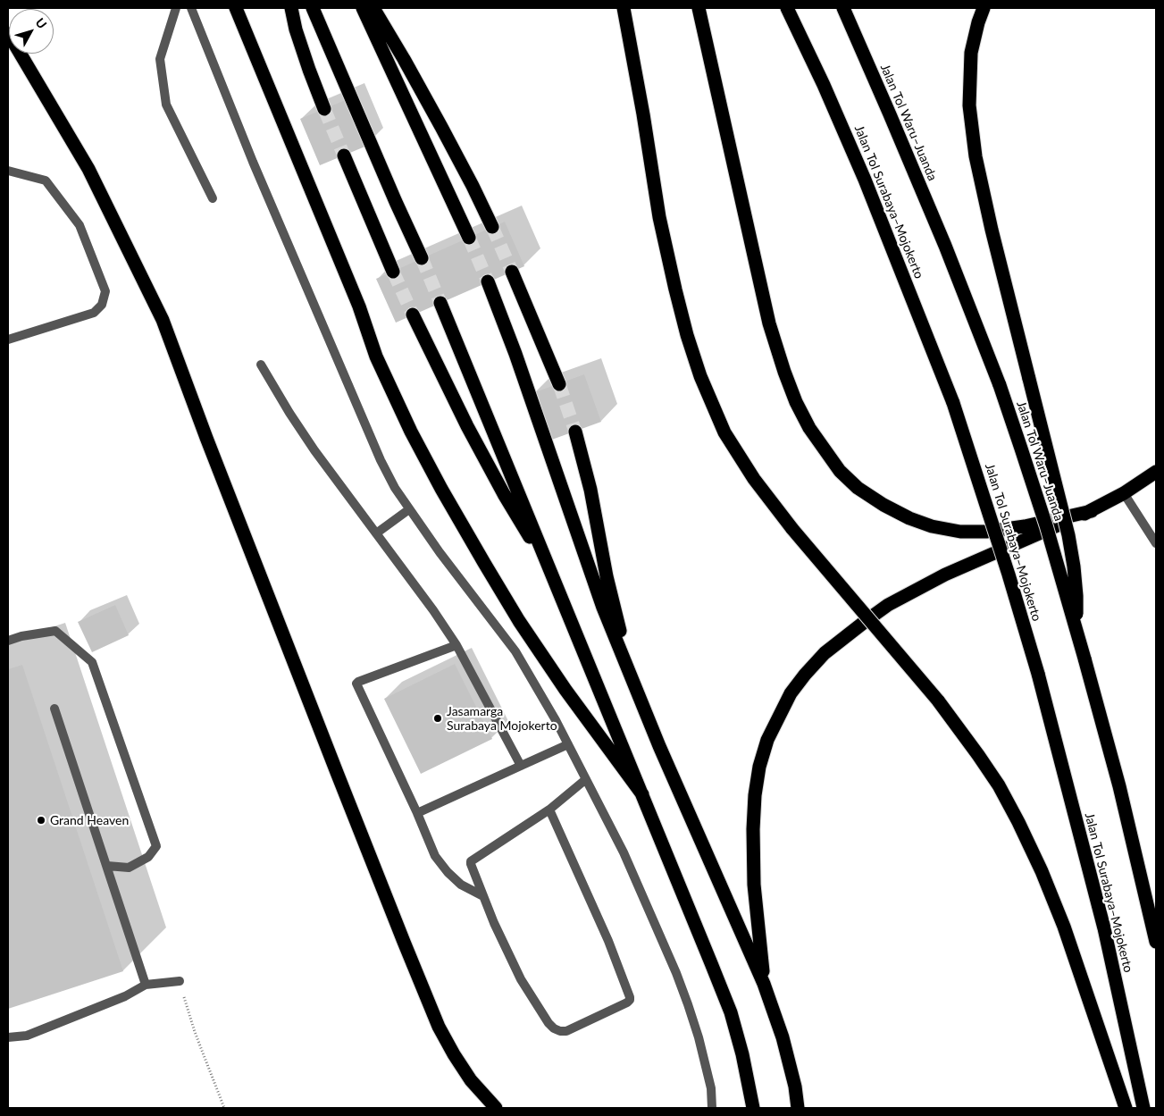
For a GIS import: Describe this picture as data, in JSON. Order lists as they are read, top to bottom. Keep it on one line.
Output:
{"streets":{"highway":["Jalan Tol Waru–Juanda","Jalan Tol Surabaya–Mojokerto"]},"places":["Jasamarga Surabaya Mojokerto","Grand Heaven"],"north":"top right"}
